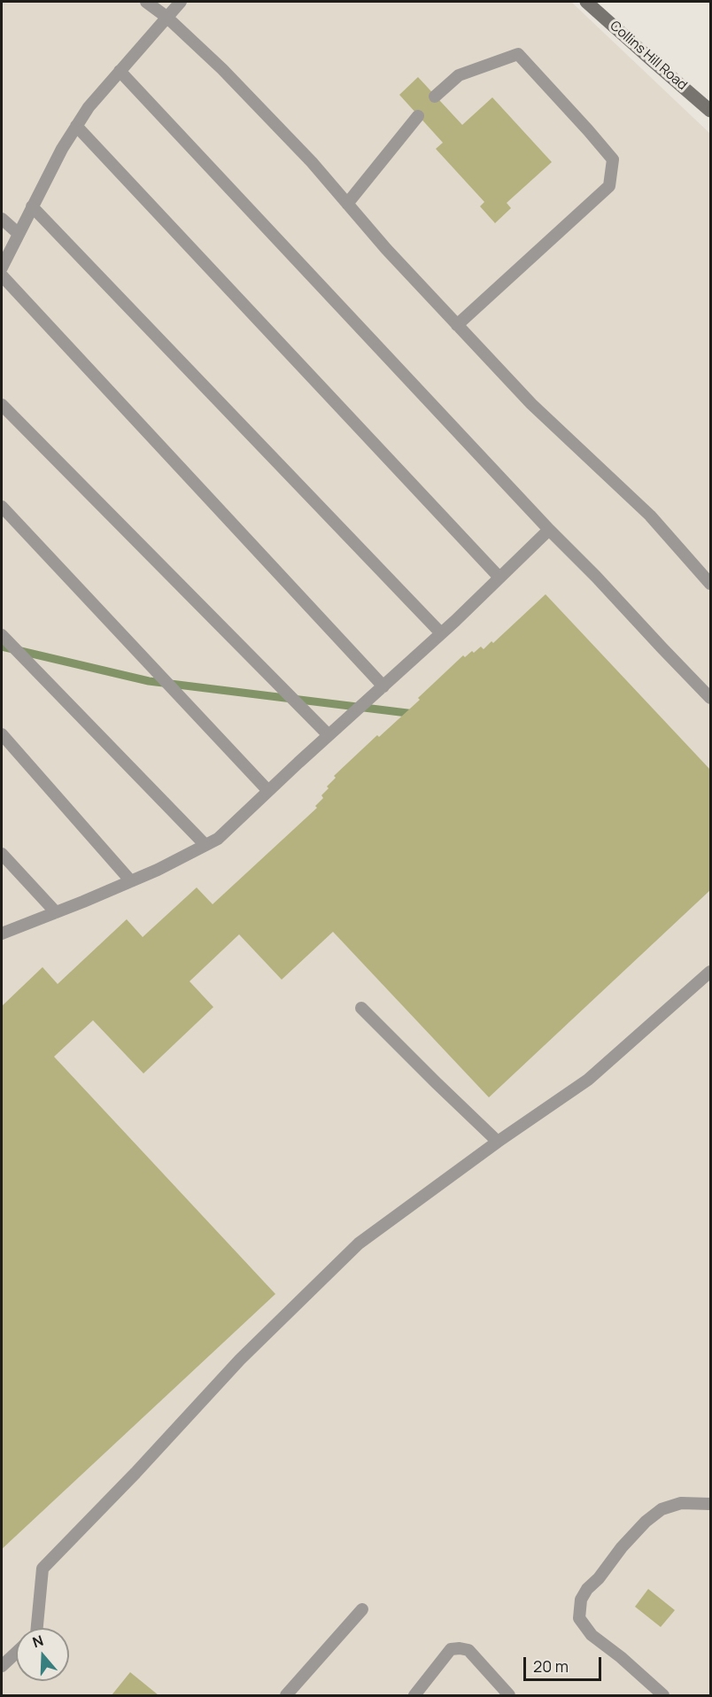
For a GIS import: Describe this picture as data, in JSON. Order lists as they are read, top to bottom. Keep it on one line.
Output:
{"streets":{"street":["Collins Hill Road"]},"scale_bar":"20 m","north":"top"}
